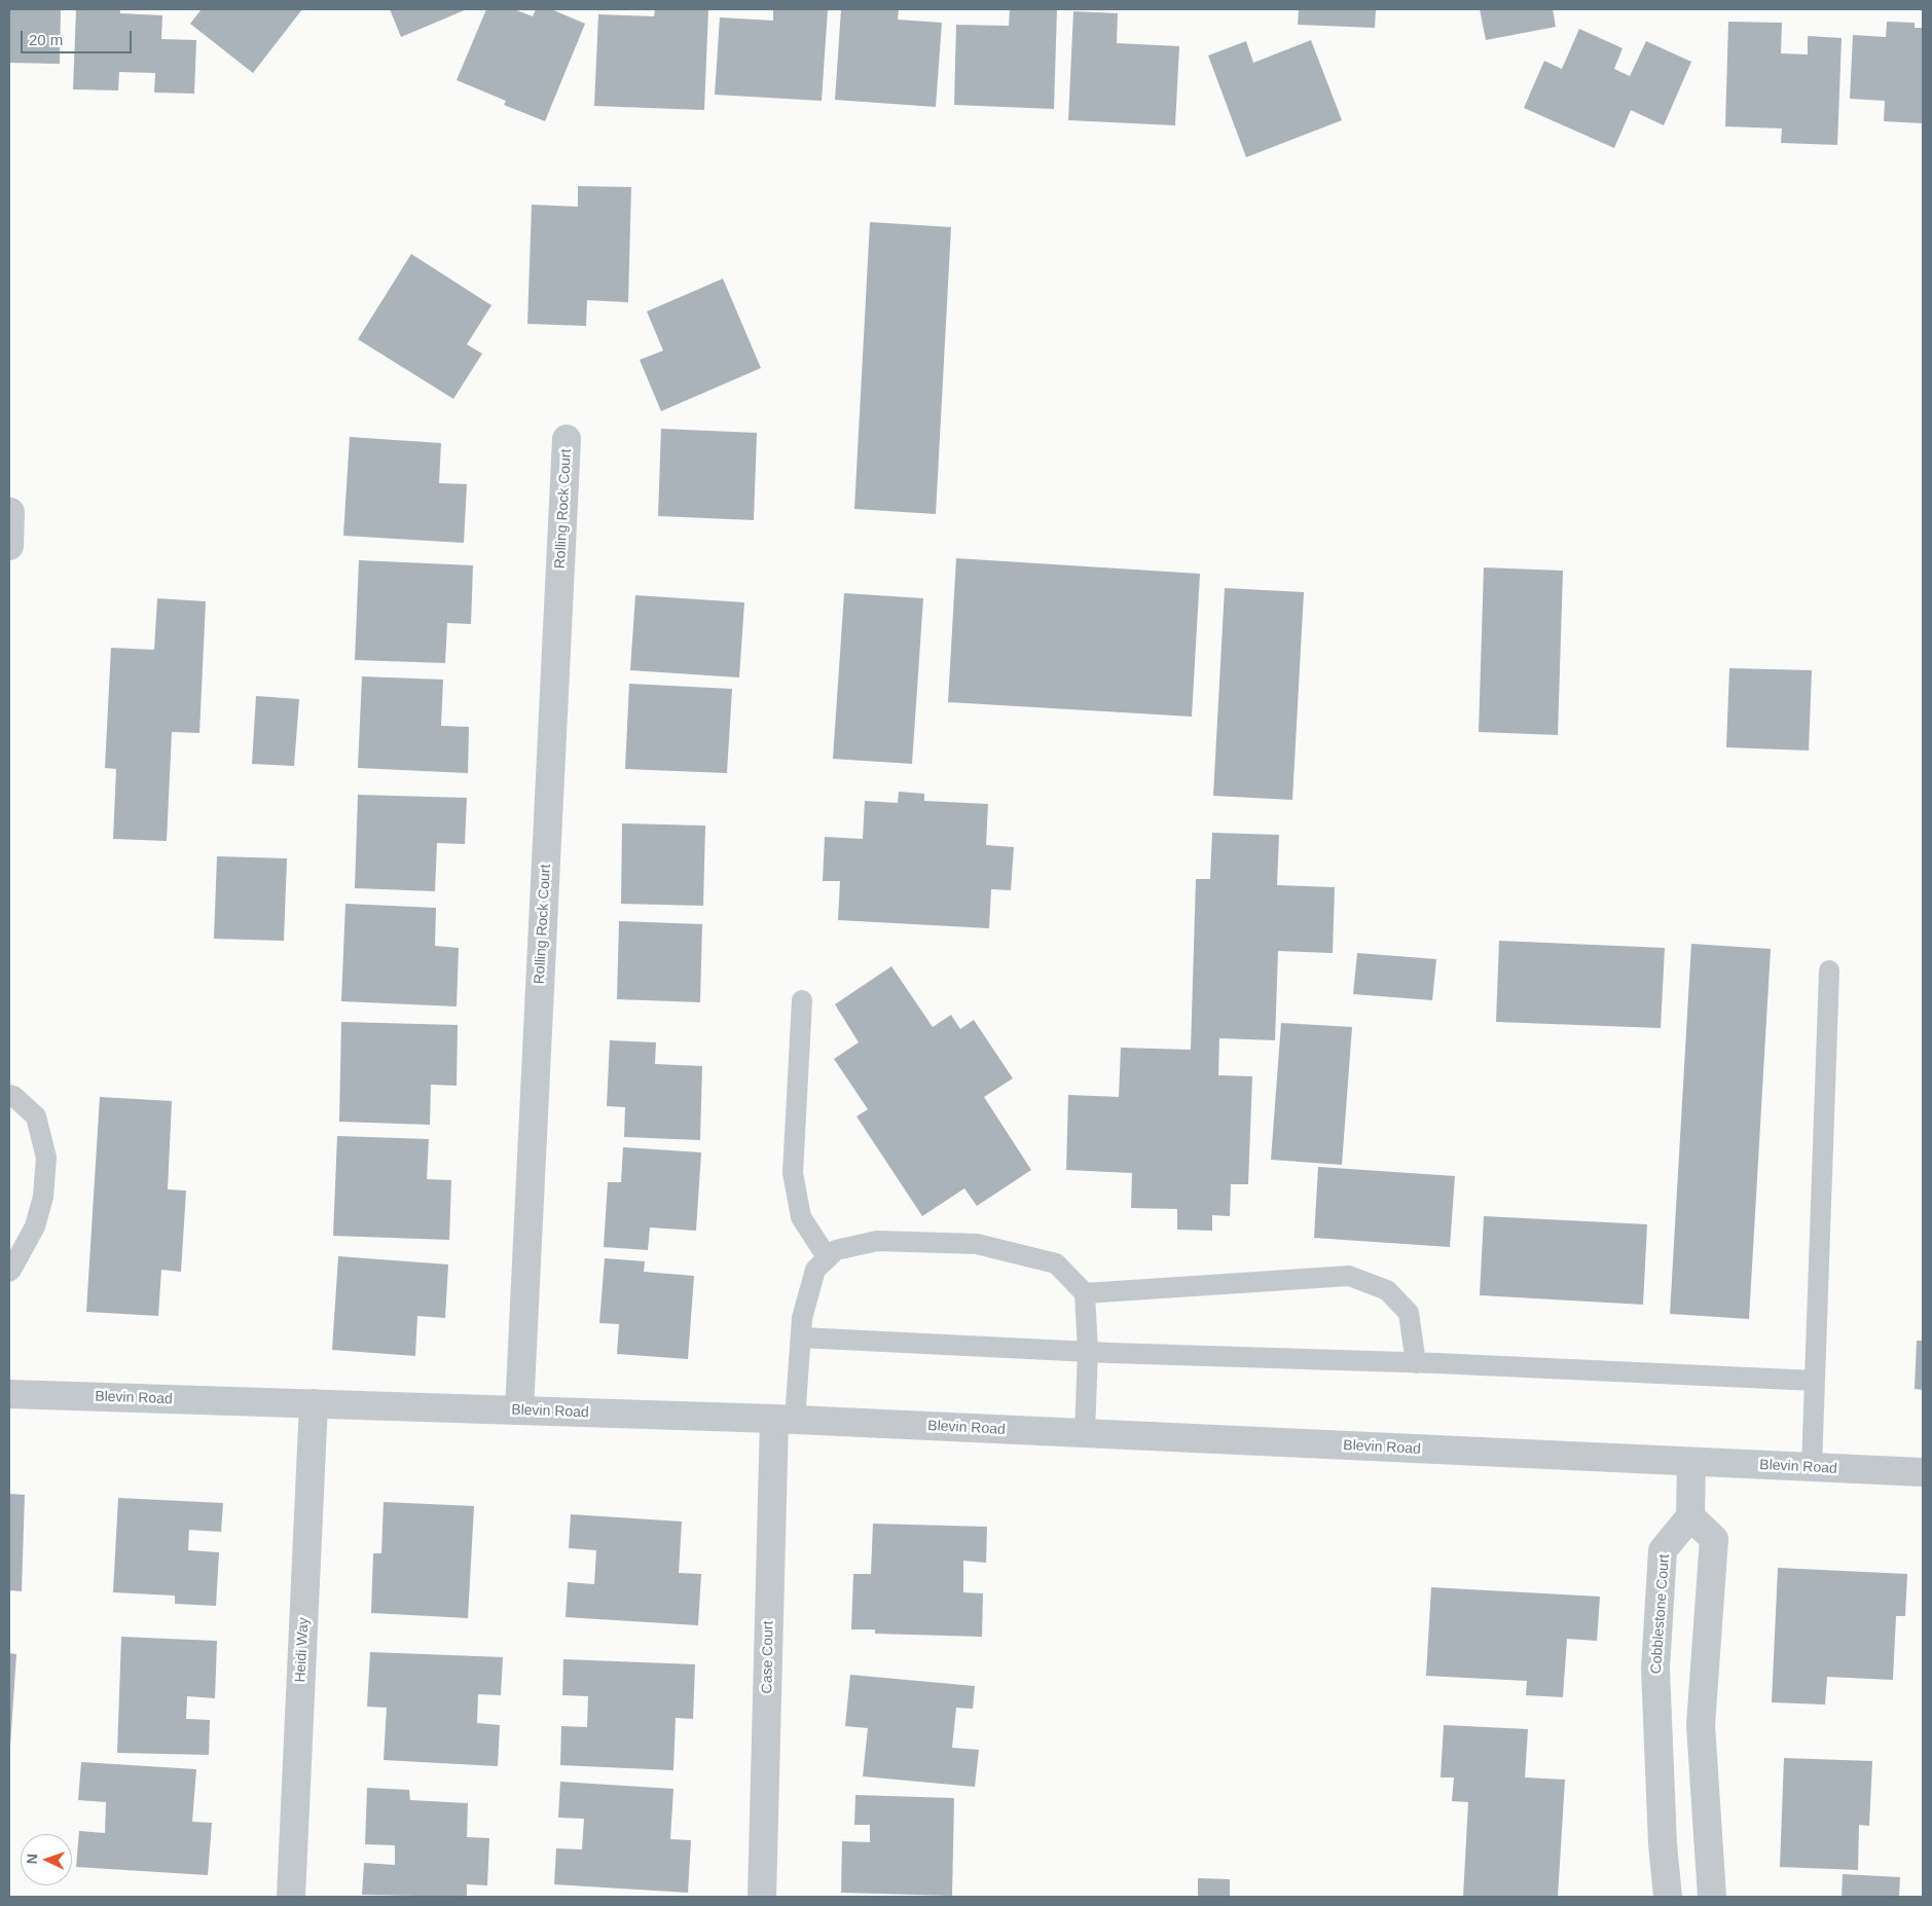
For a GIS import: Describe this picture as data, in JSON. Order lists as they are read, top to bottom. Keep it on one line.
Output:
{"streets":{"street":["Rolling Rock Court","Blevin Road","Cobblestone Court","Heidi Way","Case Court"]},"crossings":[["Rolling Rock Court","Blevin Road"],["Blevin Road","Heidi Way"],["Blevin Road","Case Court"]],"scale_bar":"20 m","north":"left"}
